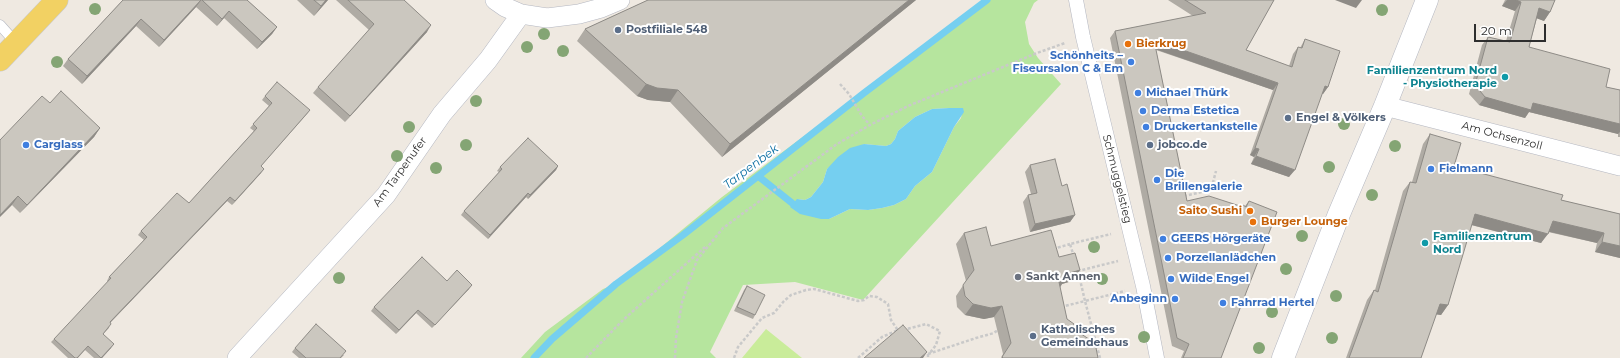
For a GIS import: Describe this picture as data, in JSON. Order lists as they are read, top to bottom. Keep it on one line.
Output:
{"streets":{"street":["Am Ochsenzoll","Am Tarpenufer","Schmuggelstieg"]},"water":["Tarpenbek"],"places":["Postfiliale 548","Bierkrug","Schönheits – Fiseursalon C & Em","Familienzentrum Nord - Physiotherapie","Michael Thürk","Derma Estetica","Engel & Völkers","Druckertankstelle","Carglass","jobco.de","Fielmann","Die Brillengalerie","Saito Sushi","Burger Lounge","GEERS Hörgeräte","Familienzentrum Nord","Porzellanlädchen","Sankt Annen","Wilde Engel","Anbeginn","Fahrrad Hertel","Katholisches Gemeindehaus"],"scale_bar":"20 m"}
